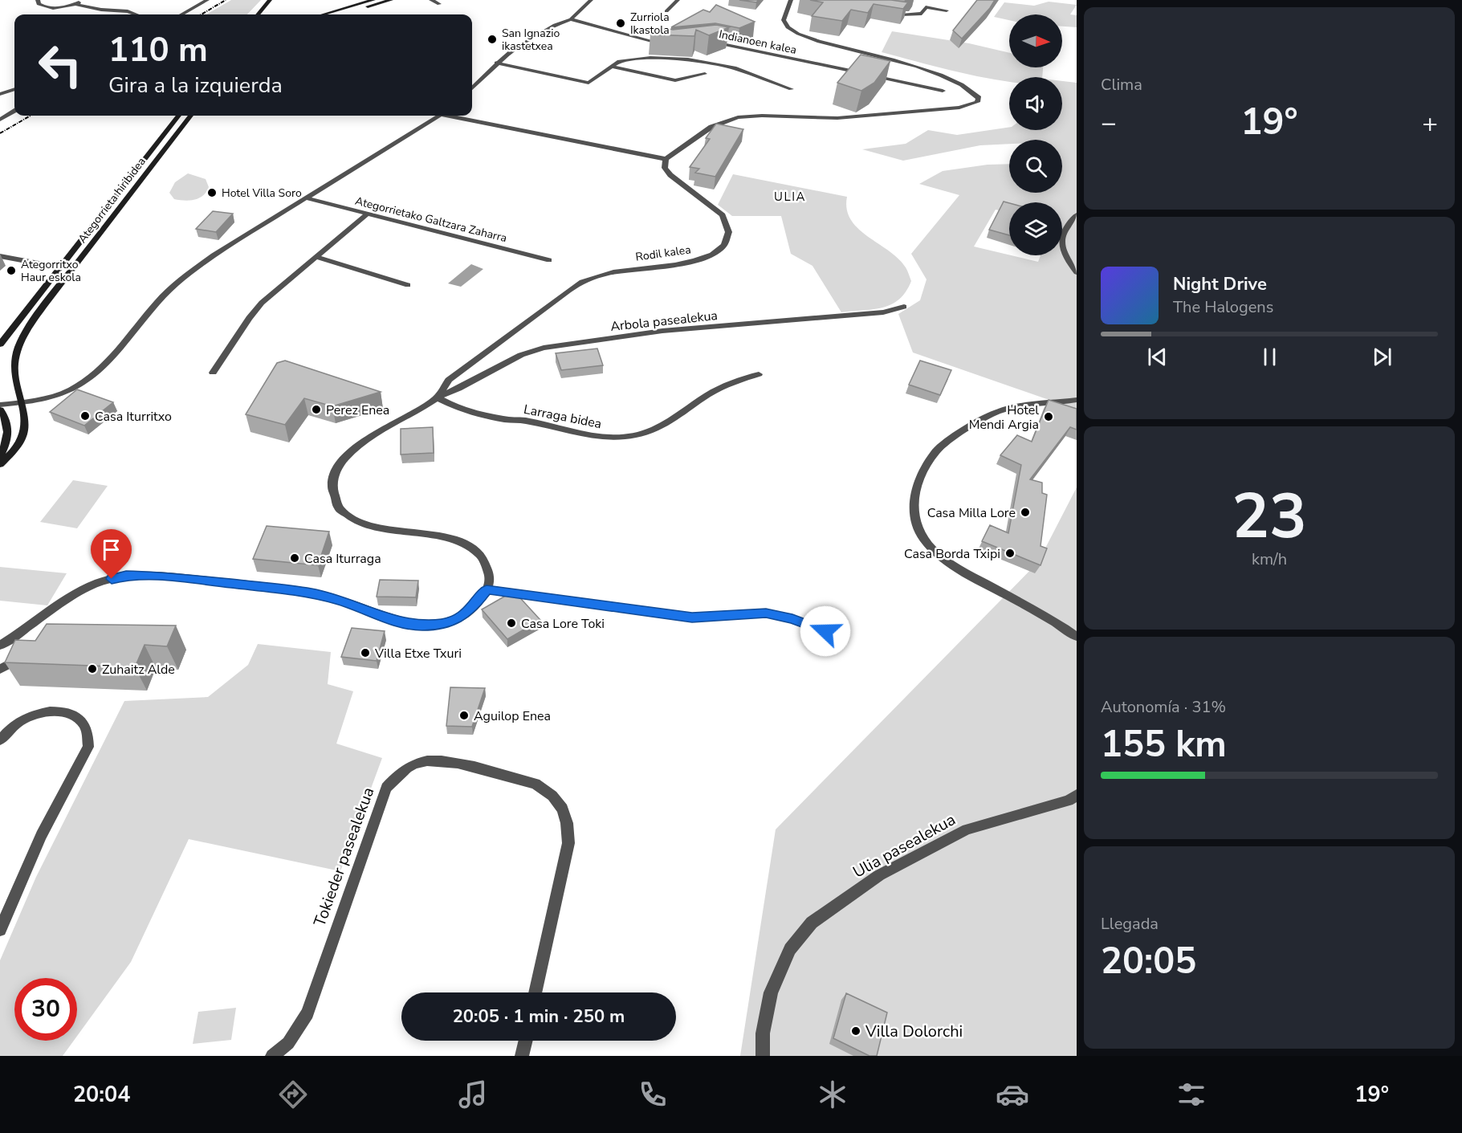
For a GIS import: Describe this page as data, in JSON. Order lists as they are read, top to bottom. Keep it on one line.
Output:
{"streets":{"main road":["Ategorrieta hiribidea"],"street":["Indianoen kalea","Ategorrietako Galtzara Zaharra","Rodil kalea","Arbola pasealekua","Larraga bidea","Ulia pasealekua","Tokieder pasealekua"]},"crossings":[["Rodil kalea","Arbola pasealekua"],["Rodil kalea","Larraga bidea"],["Arbola pasealekua","Larraga bidea"]],"districts":["ULIA"],"places":["Zurriola Ikastola","San Ignazio ikastetxea","Hotel Villa Soro","Ategorritxo Haur eskola","Perez Enea","Casa Iturritxo","Hotel Mendi Argia","Casa Milla Lore","Casa Borda Txipi","Casa Iturraga","Casa Lore Toki","Villa Etxe Txuri","Zuhaitz Alde","Aguilop Enea","Villa Dolorchi"],"north":"right","page":{"tile":["Clima",["23","km/h"],["Autonomía · 31%","155 km"],["Llegada","20:05"]],"turn":["110 m","Gira a la izquierda"],"heat":["−","19°","+"],"song":["Night Drive","The Halogens"],"limit":"30","trip":"20:05 · 1 min · 250 m","tabs":["20:04","19°"]}}
